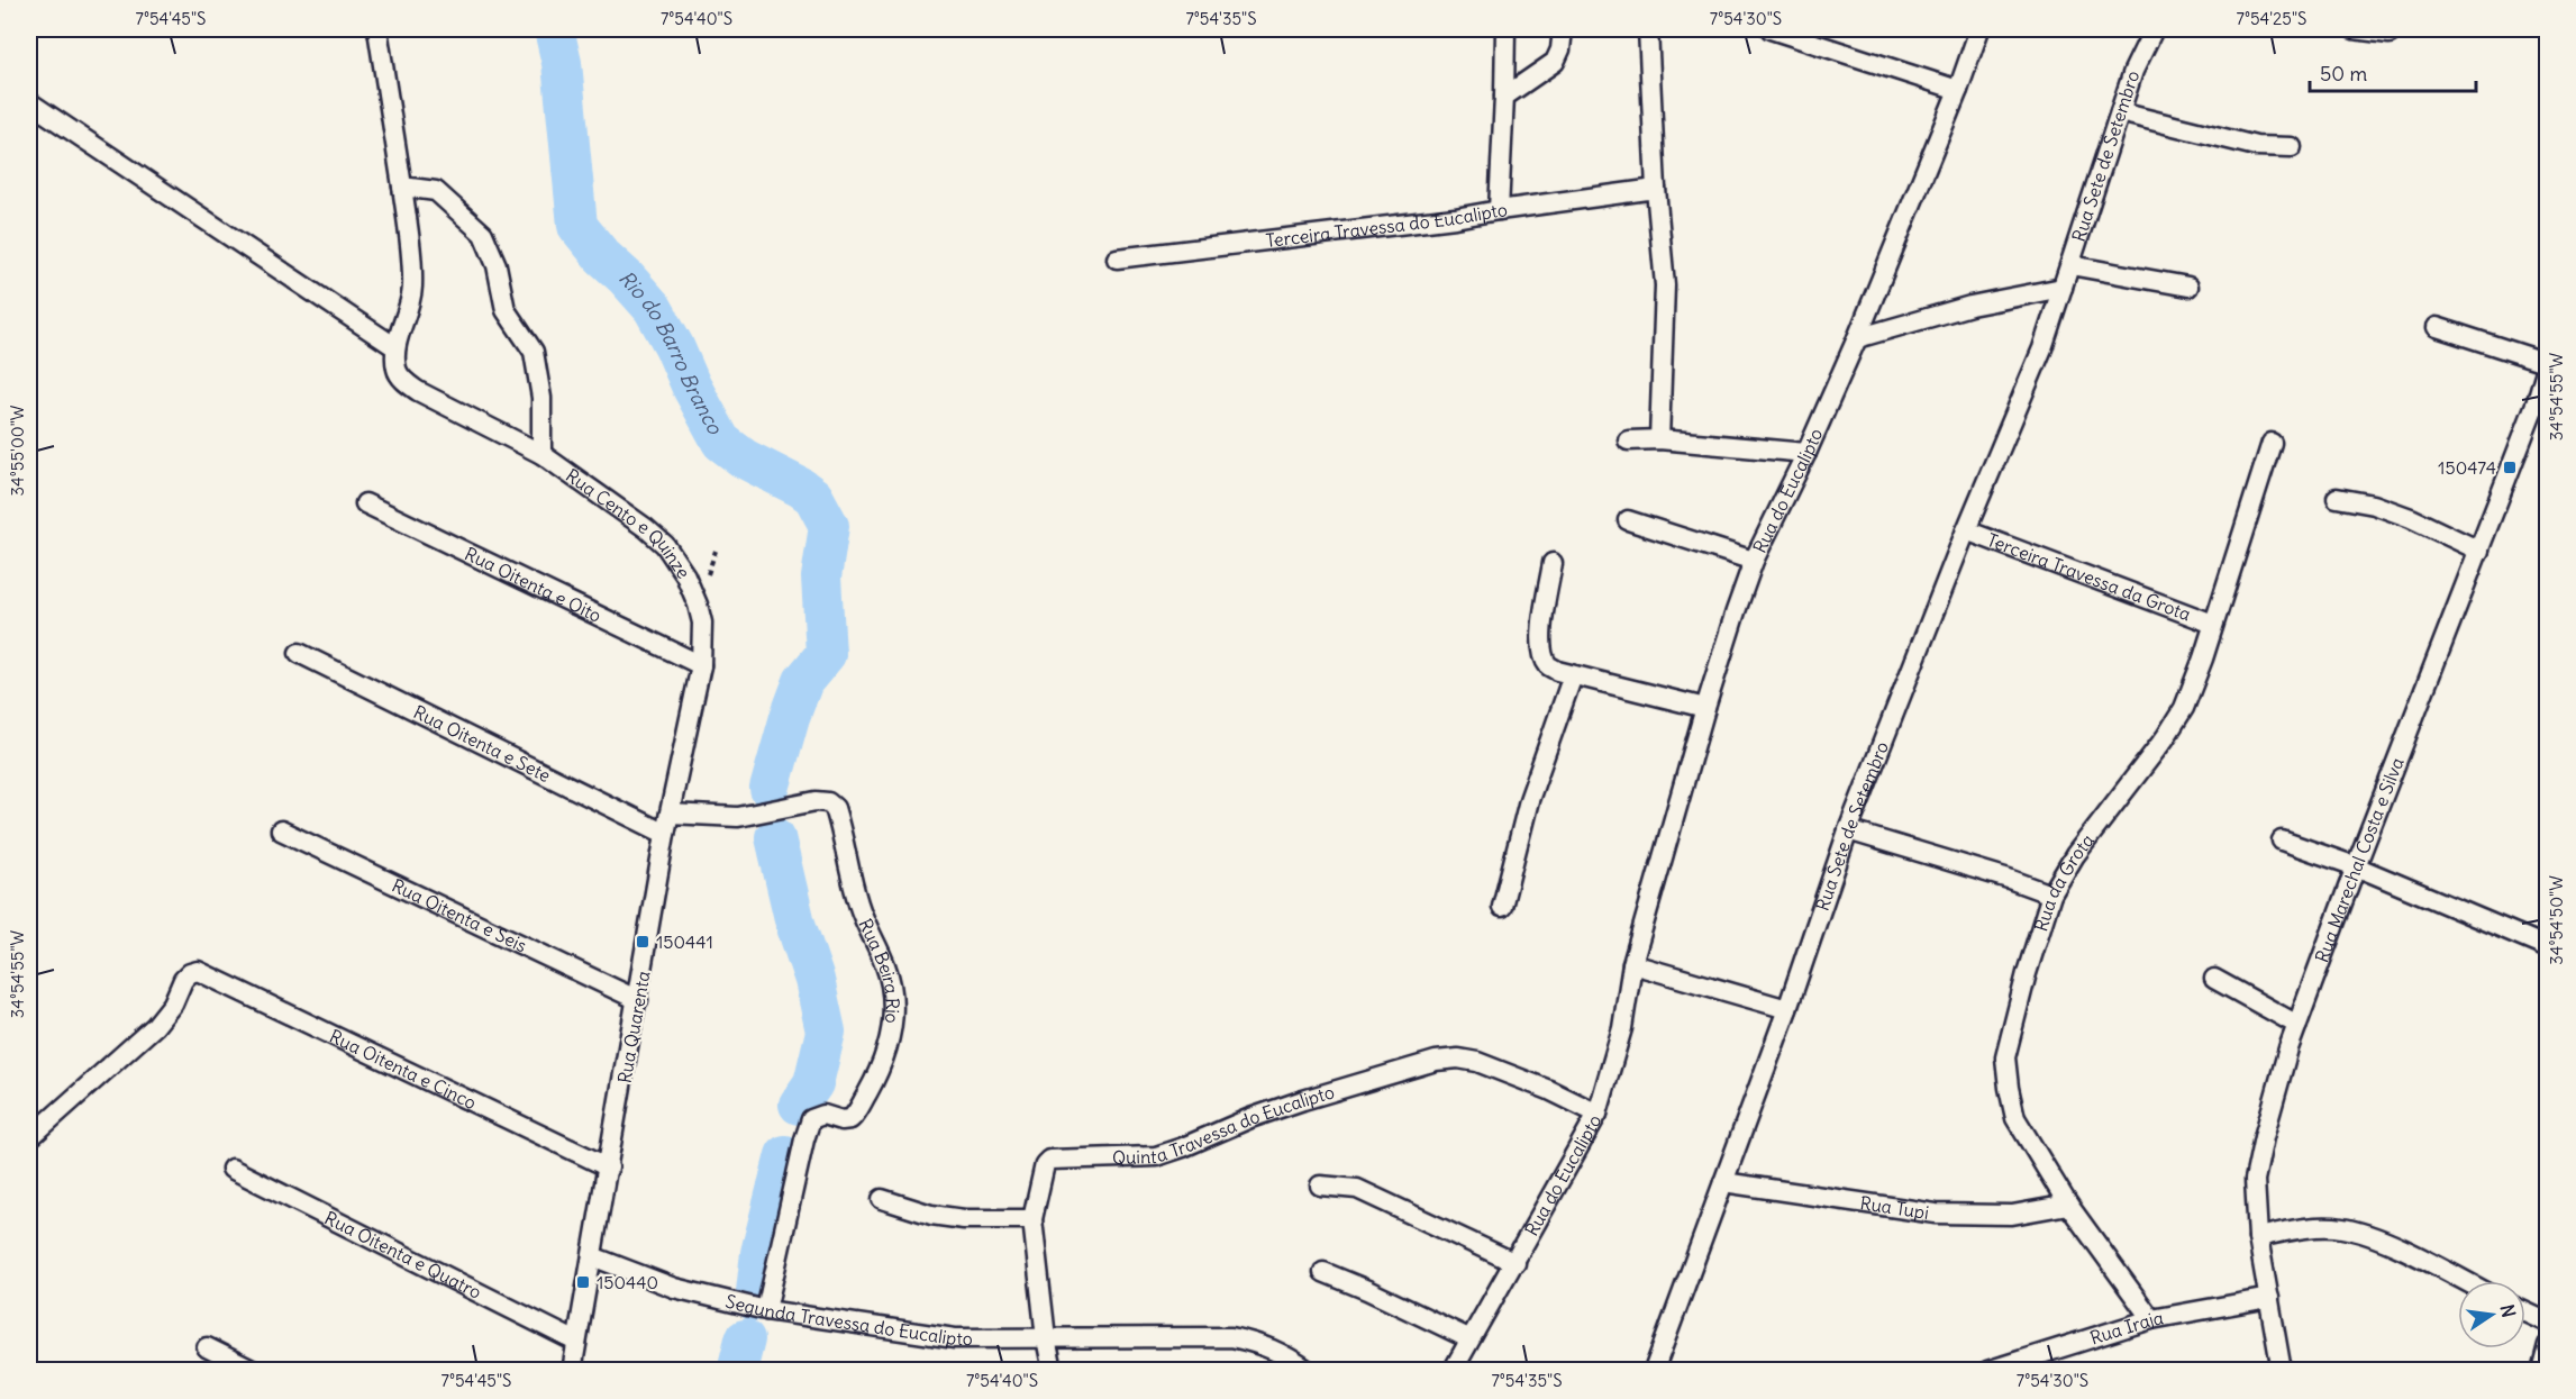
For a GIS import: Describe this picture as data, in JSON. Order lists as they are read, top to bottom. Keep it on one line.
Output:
{"streets":{"street":["Rua Sete de Setembro","Terceira Travessa do Eucalipto","Rua do Eucalipto","Rua Cento e Quinze","Terceira Travessa da Grota","Rua Oitenta e Oito","Rua Oitenta e Sete","Rua Marechal Costa e Silva","Rua da Grota","Rua Oitenta e Seis","Rua Beira Rio","Rua Quarenta","Rua Oitenta e Cinco","Quinta Travessa do Eucalipto","Rua Tupi","Rua Oitenta e Quatro","Segunda Travessa do Eucalipto","Rua Iraja"]},"crossings":[["Rua Sete de Setembro","Terceira Travessa da Grota"],["Rua Sete de Setembro","Rua Tupi"],["Rua do Eucalipto","Quinta Travessa do Eucalipto"],["Rua Cento e Quinze","Rua Quarenta"],["Terceira Travessa da Grota","Rua da Grota"],["Rua Oitenta e Oito","Rua Quarenta"],["Rua Oitenta e Sete","Rua Quarenta"],["Rua Marechal Costa e Silva","Rua Iraja"],["Rua da Grota","Rua Tupi"],["Rua da Grota","Rua Iraja"],["Rua Oitenta e Seis","Rua Quarenta"],["Rua Beira Rio","Rua Quarenta"],["Rua Beira Rio","Segunda Travessa do Eucalipto"],["Rua Quarenta","Rua Oitenta e Cinco"],["Rua Quarenta","Rua Oitenta e Quatro"],["Rua Quarenta","Segunda Travessa do Eucalipto"]],"water":["Rio do Barro Branco"],"places":{"transit":["150474","150441","150440"]},"scale_bar":"50 m","north":"right","coordinates":["7°54'45\"S","7°54'40\"S","7°54'35\"S","7°54'30\"S","7°54'25\"S","34°54'55\"W","34°55'00\"W","34°54'50\"W"]}
